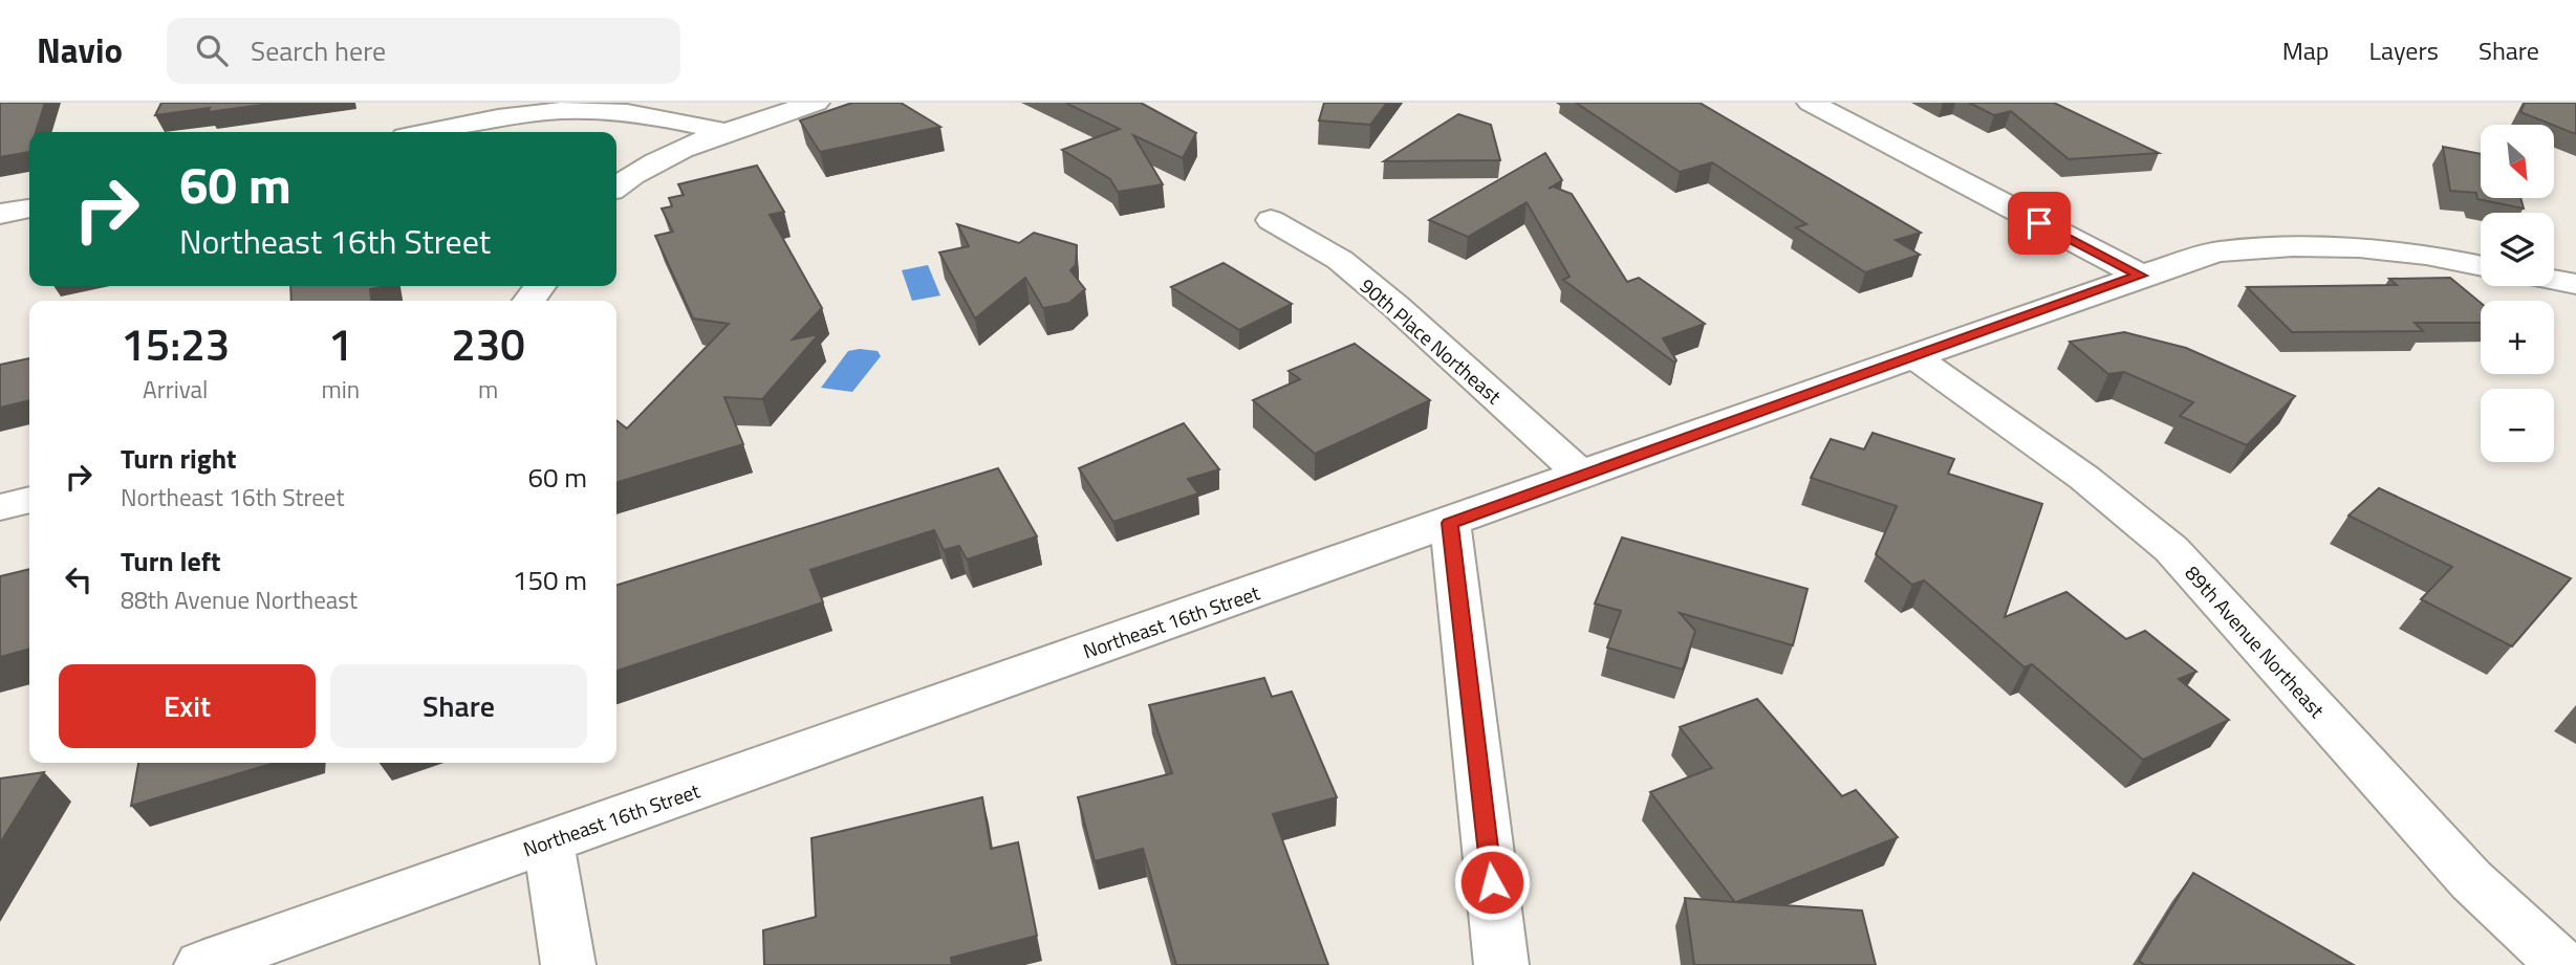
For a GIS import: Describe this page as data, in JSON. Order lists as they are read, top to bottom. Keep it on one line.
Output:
{"streets":{"street":["90th Place Northeast","Northeast 16th Street","89th Avenue Northeast"]},"crossings":[["90th Place Northeast","Northeast 16th Street"],["Northeast 16th Street","89th Avenue Northeast"]],"north":"bottom right","page":{"header":"Navio","search":"Search here","nav":["Map","Layers","Share"],"map_buttons":["+","−"],"turn":["60 m","Northeast 16th Street"],"eta":["15:23","Arrival","1","min","230","m"],"list":[{"name":"Turn right","note":"Northeast 16th Street","value":"60 m"},{"name":"Turn left","note":"88th Avenue Northeast","value":"150 m"}],"buttons":["Exit","Share"]}}
